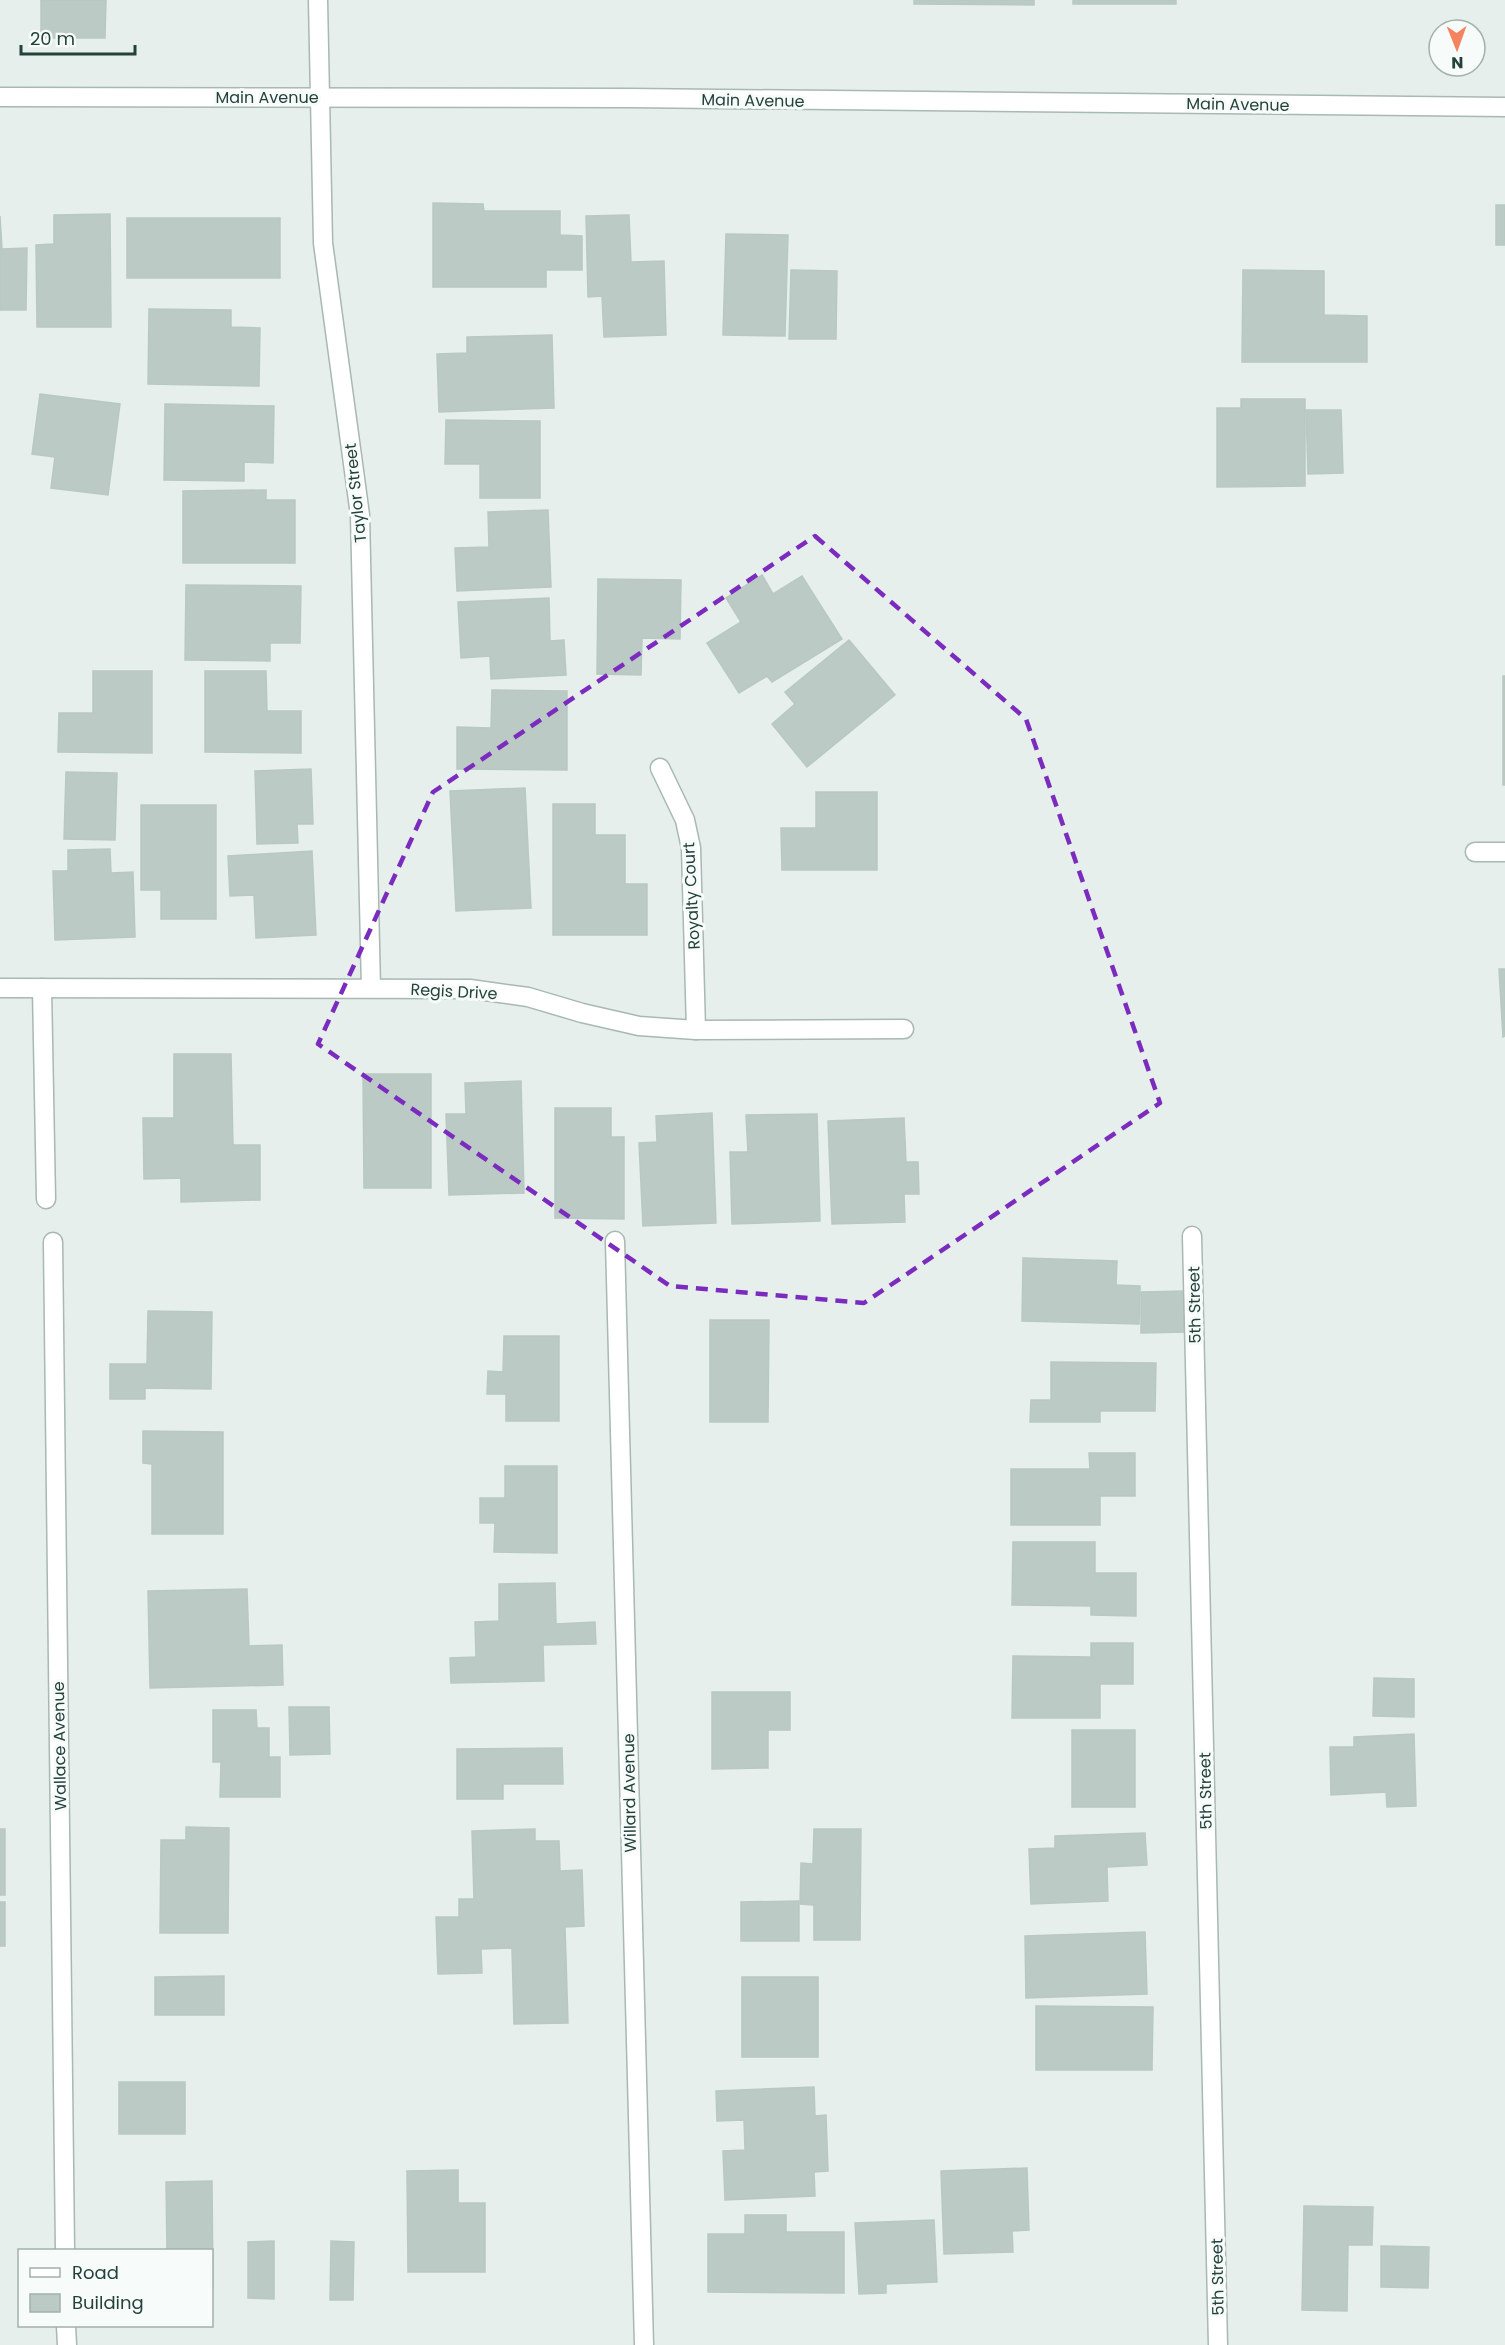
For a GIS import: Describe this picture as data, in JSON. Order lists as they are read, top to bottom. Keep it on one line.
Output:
{"streets":{"street":["Main Avenue","Taylor Street","Royalty Court","Regis Drive","5th Street","Wallace Avenue","Willard Avenue"]},"crossings":[["Main Avenue","Taylor Street"],["Taylor Street","Regis Drive"],["Royalty Court","Regis Drive"]],"legend":["Road","Building"],"scale_bar":"20 m","north":"bottom"}
